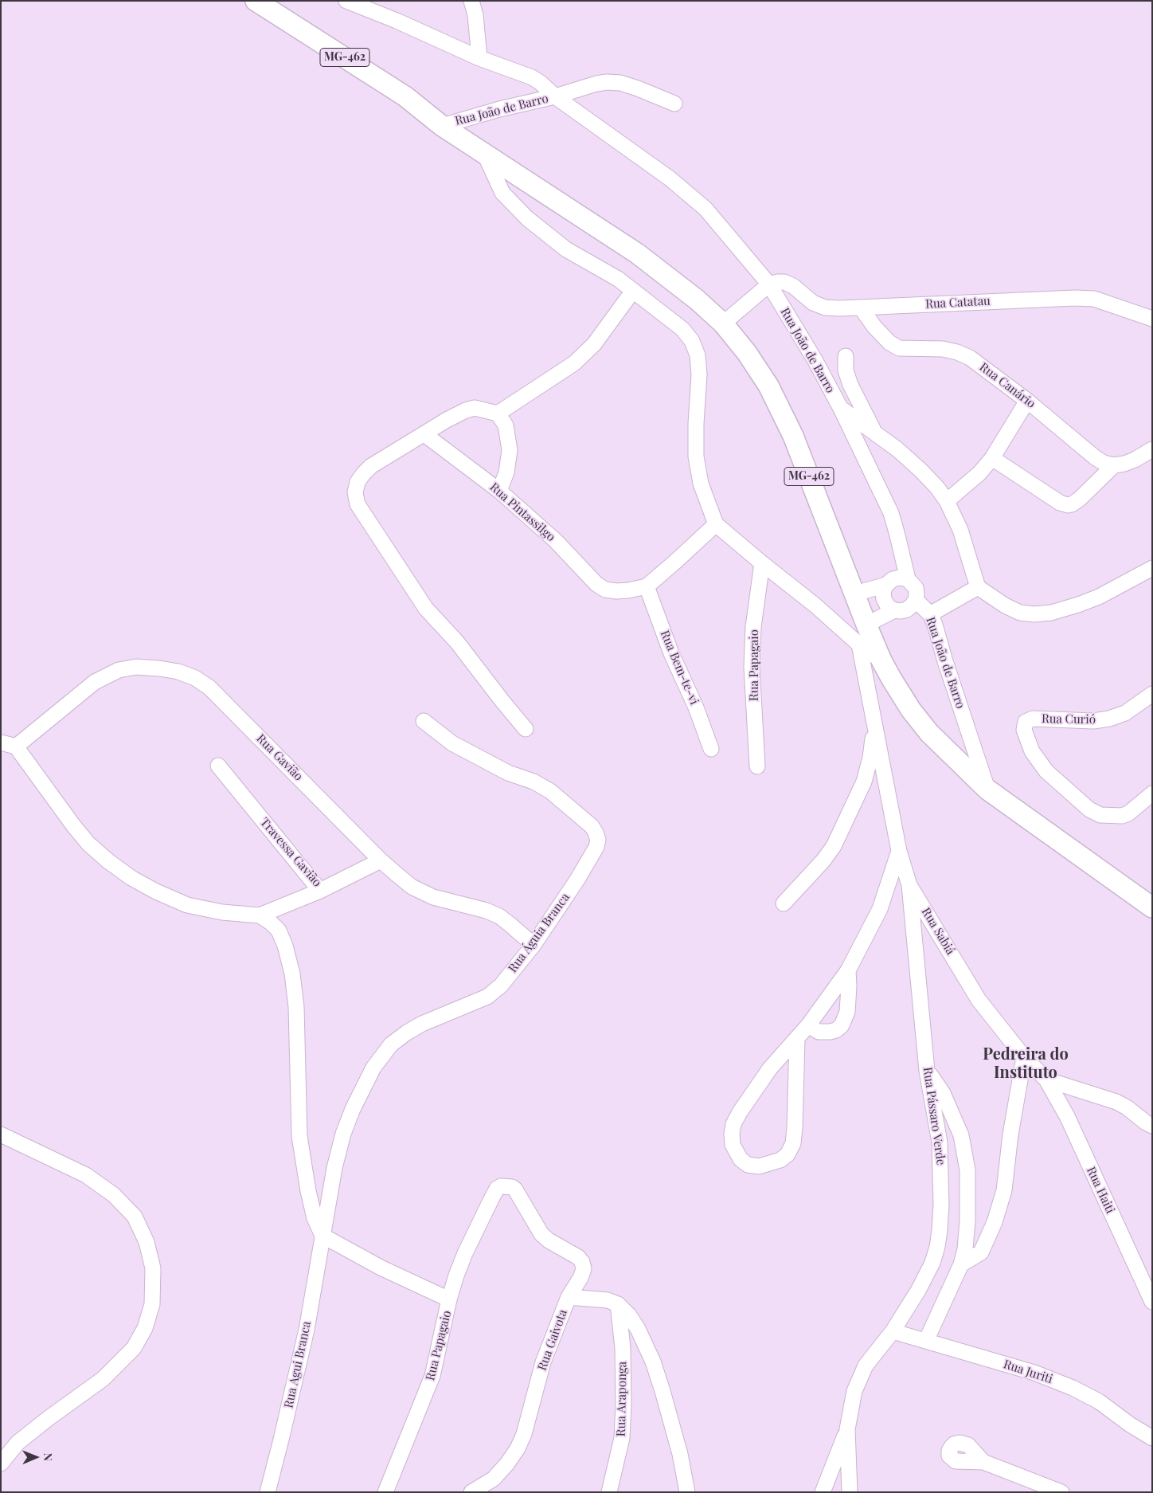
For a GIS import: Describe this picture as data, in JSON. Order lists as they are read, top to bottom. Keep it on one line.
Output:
{"streets":{"main road":["MG-462"],"street":["Rua João de Barro","Rua Catatau","Rua Canário","Rua Pintassilgo","Rua Papagaio","Rua Bem-te-vi","Rua Curió","Rua Gavião","Travessa Gavião","Rua Sabiá","Rua Águia Branca","Rua Pássaro Verde","Rua Haiti","Rua Gaivota","Rua Agui Branca","Rua Juriti","Rua Araponga"]},"crossings":[["MG-462","Rua João de Barro"],["Rua João de Barro","Rua Catatau"],["Rua Catatau","Rua Canário"],["Rua Pintassilgo","Rua Bem-te-vi"],["Rua Papagaio","Rua Gaivota"],["Rua Gavião","Travessa Gavião"],["Rua Gavião","Rua Águia Branca"],["Rua Sabiá","Rua Pássaro Verde"],["Rua Sabiá","Rua Haiti"],["Rua Águia Branca","Rua Agui Branca"],["Rua Pássaro Verde","Rua Juriti"],["Rua Gaivota","Rua Araponga"]],"districts":["Pedreira do Instituto"],"north":"right"}
